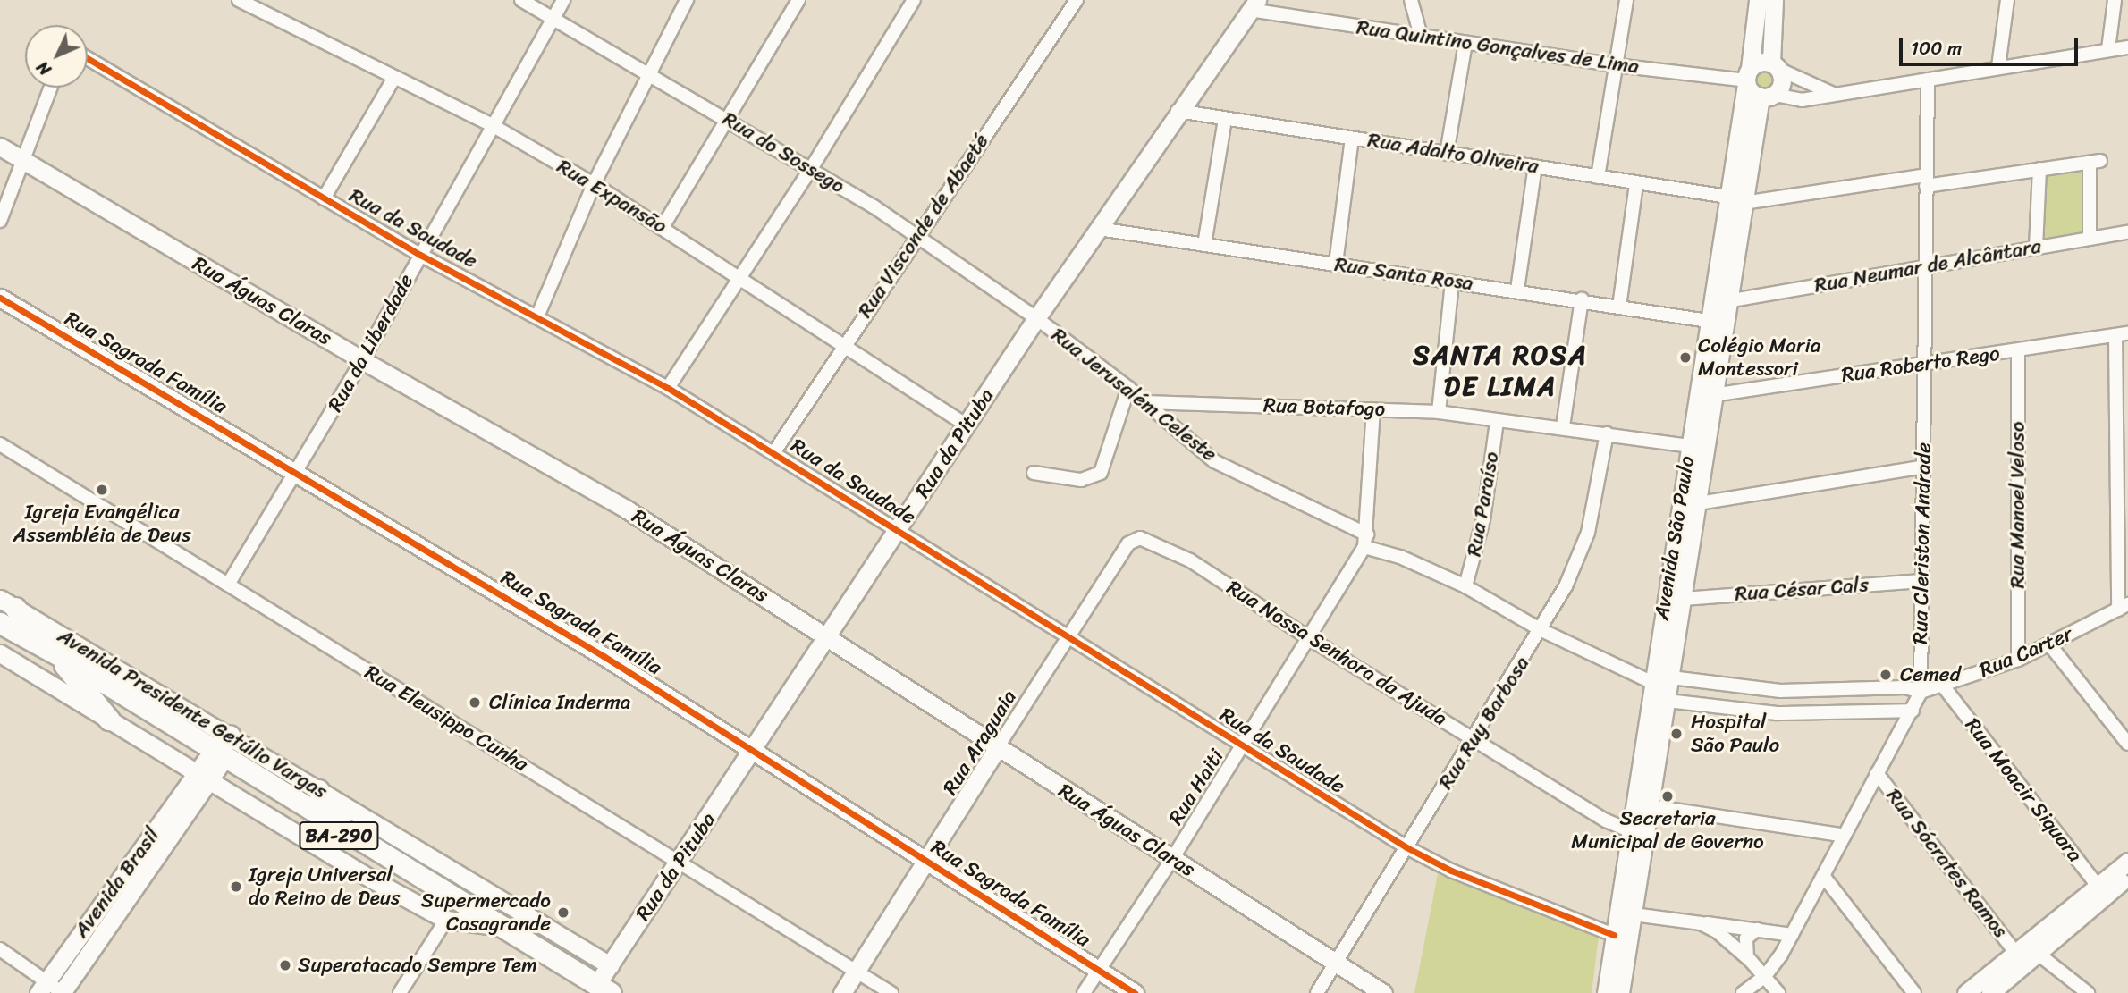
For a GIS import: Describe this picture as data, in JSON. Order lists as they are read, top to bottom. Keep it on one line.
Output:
{"streets":{"main road":["Avenida Presidente Getúlio Vargas","BA-290"],"street":["Rua Quintino Gonçalves de Lima","Rua do Sossego","Rua Adalto Oliveira","Rua Expansão","Rua Visconde de Abaeté","Rua da Saudade","Rua Neumar de Alcântara","Rua Santa Rosa","Rua Águas Claras","Rua da Liberdade","Rua Sagrada Família","Rua Roberto Rego","Rua Jerusalém Celeste","Rua Botafogo","Rua da Pituba","Rua Paraíso","Rua Manoel Veloso","Avenida São Paulo","Rua Cleriston Andrade","Rua César Cals","Rua Carter","Rua Nossa Senhora da Ajuda","Rua Eleusippo Cunha","Rua Ruy Barbosa","Rua Araguaia","Rua Haiti","Rua Moacir Siquara","Rua Sócrates Ramos","Avenida Brasil"]},"crossings":[["Rua Quintino Gonçalves de Lima","Rua da Pituba"],["Rua Quintino Gonçalves de Lima","Avenida São Paulo"],["Rua do Sossego","Rua Visconde de Abaeté"],["Rua do Sossego","Rua da Liberdade"],["Rua do Sossego","Rua Jerusalém Celeste"],["Rua do Sossego","Rua da Pituba"],["Rua Adalto Oliveira","Rua Neumar de Alcântara"],["Rua Adalto Oliveira","Rua da Pituba"],["Rua Adalto Oliveira","Avenida São Paulo"],["Rua Adalto Oliveira","Rua Cleriston Andrade"],["Rua Expansão","Rua Visconde de Abaeté"],["Rua Expansão","Rua da Liberdade"],["Rua Expansão","Rua da Pituba"],["Rua Visconde de Abaeté","Rua da Saudade"],["Rua da Saudade","Rua da Liberdade"],["Rua da Saudade","Rua da Pituba"],["Rua da Saudade","Avenida São Paulo"],["Rua da Saudade","Rua Ruy Barbosa"],["Rua da Saudade","Rua Araguaia"],["Rua da Saudade","Rua Haiti"],["Rua Neumar de Alcântara","Avenida São Paulo"],["Rua Neumar de Alcântara","Rua Cleriston Andrade"],["Rua Santa Rosa","Rua da Pituba"],["Rua Santa Rosa","Avenida São Paulo"],["Rua Águas Claras","Rua da Liberdade"],["Rua Águas Claras","Rua da Pituba"],["Rua Águas Claras","Rua Ruy Barbosa"],["Rua Águas Claras","Rua Araguaia"],["Rua Águas Claras","Rua Haiti"],["Rua da Liberdade","Rua Sagrada Família"],["Rua da Liberdade","Rua Eleusippo Cunha"],["Rua Sagrada Família","Rua da Pituba"],["Rua Sagrada Família","Rua Araguaia"],["Rua Sagrada Família","Rua Haiti"],["Rua Roberto Rego","Rua Manoel Veloso"],["Rua Roberto Rego","Avenida São Paulo"],["Rua Roberto Rego","Rua Cleriston Andrade"],["Rua Jerusalém Celeste","Rua Botafogo"],["Rua Jerusalém Celeste","Rua da Pituba"],["Rua Jerusalém Celeste","Rua Paraíso"],["Rua Jerusalém Celeste","Avenida São Paulo"],["Rua Jerusalém Celeste","Rua Ruy Barbosa"],["Rua Jerusalém Celeste","Rua Haiti"],["Rua Botafogo","Rua Paraíso"],["Rua Botafogo","Avenida São Paulo"],["Rua Botafogo","Rua Ruy Barbosa"],["Rua da Pituba","Avenida Presidente Getúlio Vargas"],["Rua da Pituba","Rua Eleusippo Cunha"],["Rua Manoel Veloso","Rua Carter"],["Avenida São Paulo","Rua César Cals"],["Avenida São Paulo","Rua Nossa Senhora da Ajuda"],["Rua Cleriston Andrade","Rua César Cals"],["Rua Cleriston Andrade","Rua Carter"],["Rua Cleriston Andrade","Rua Sócrates Ramos"],["Rua Carter","Rua Moacir Siquara"],["Rua Nossa Senhora da Ajuda","Rua Ruy Barbosa"],["Rua Nossa Senhora da Ajuda","Rua Araguaia"],["Rua Nossa Senhora da Ajuda","Rua Haiti"],["Avenida Presidente Getúlio Vargas","Avenida Brasil"],["Rua Eleusippo Cunha","Rua Araguaia"]],"districts":["SANTA ROSA DE LIMA"],"places":["Colégio Maria Montessori","Igreja Evangélica Assembléia de Deus","Cemed","Clínica Inderma","Hospital São Paulo","Secretaria Municipal de Governo","Igreja Universal do Reino de Deus","Supermercado Casagrande","Superatacado Sempre Tem"],"scale_bar":"100 m","north":"bottom left"}
